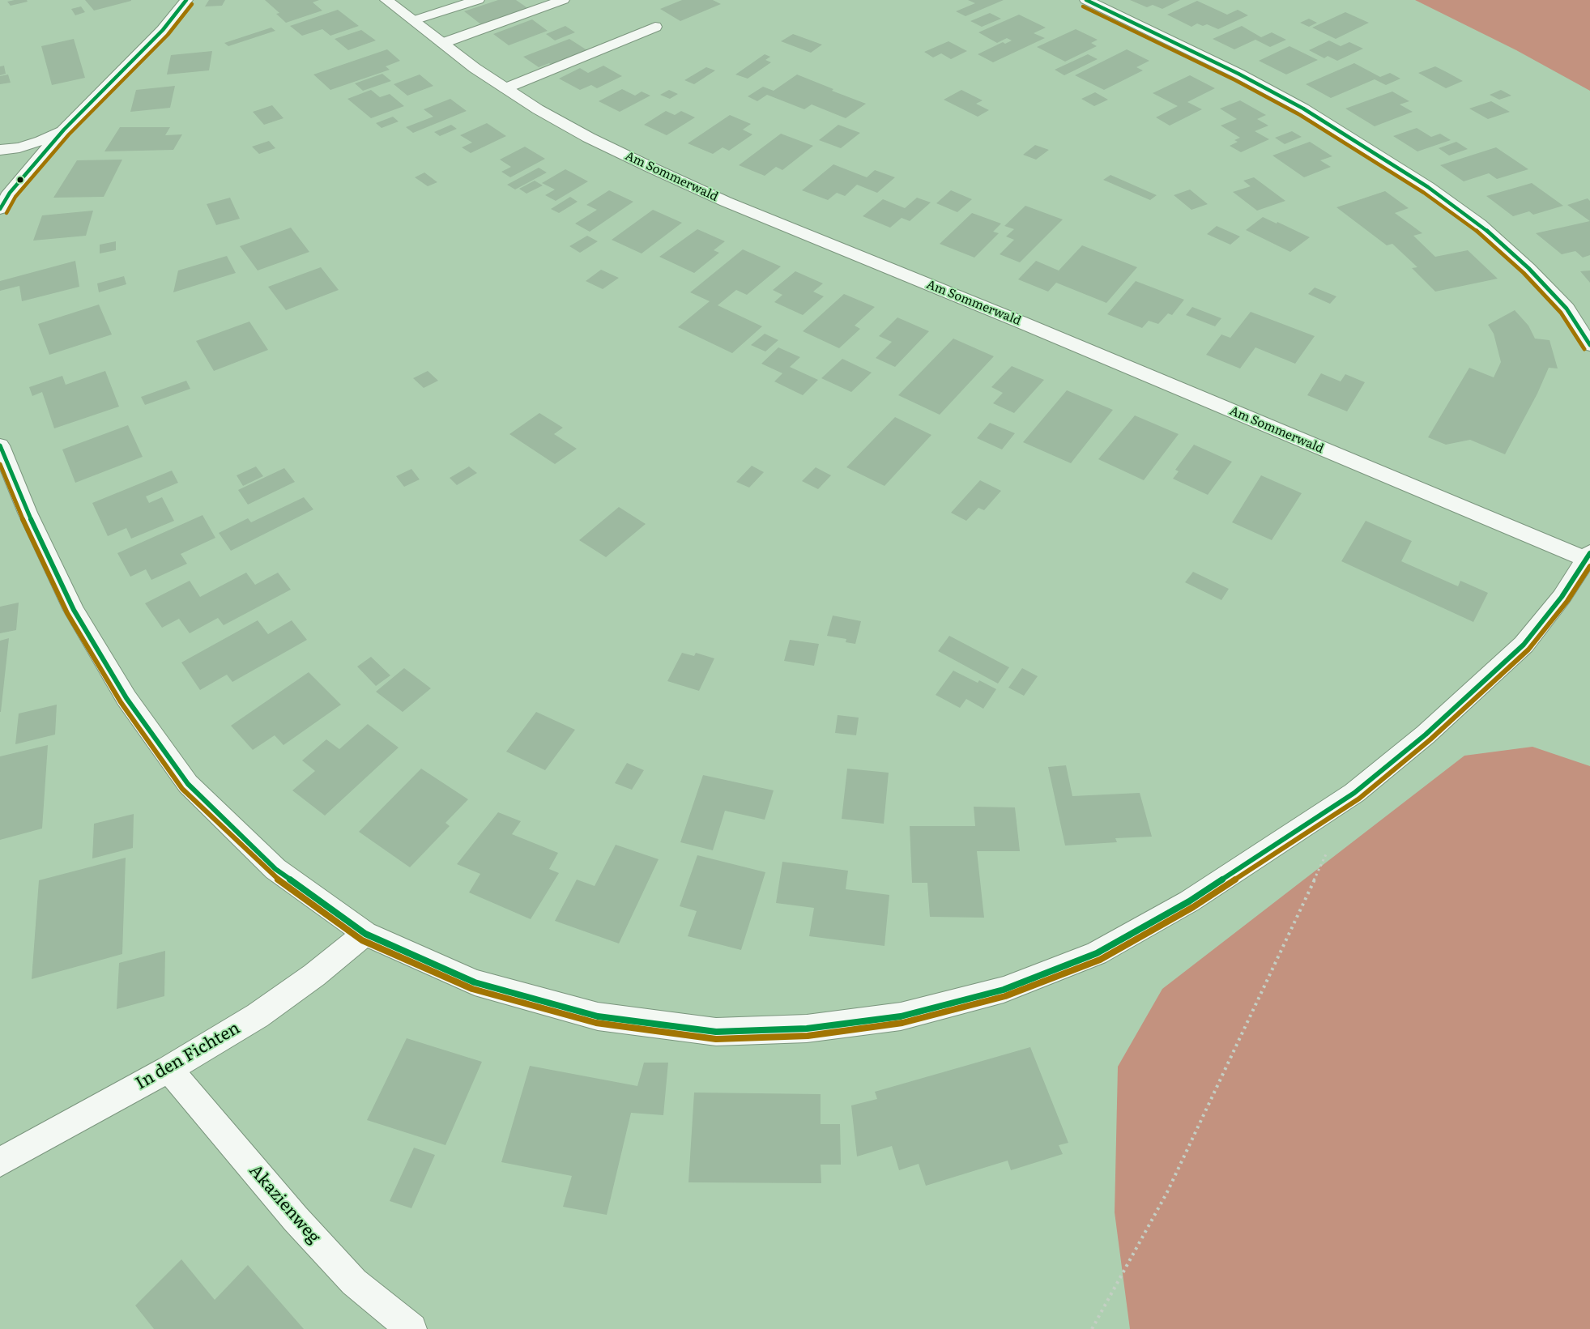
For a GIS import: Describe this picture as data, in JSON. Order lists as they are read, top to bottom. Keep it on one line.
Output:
{"streets":{"street":["Am Sommerwald","In den Fichten","Akazienweg"]},"crossings":[["In den Fichten","Akazienweg"]]}
